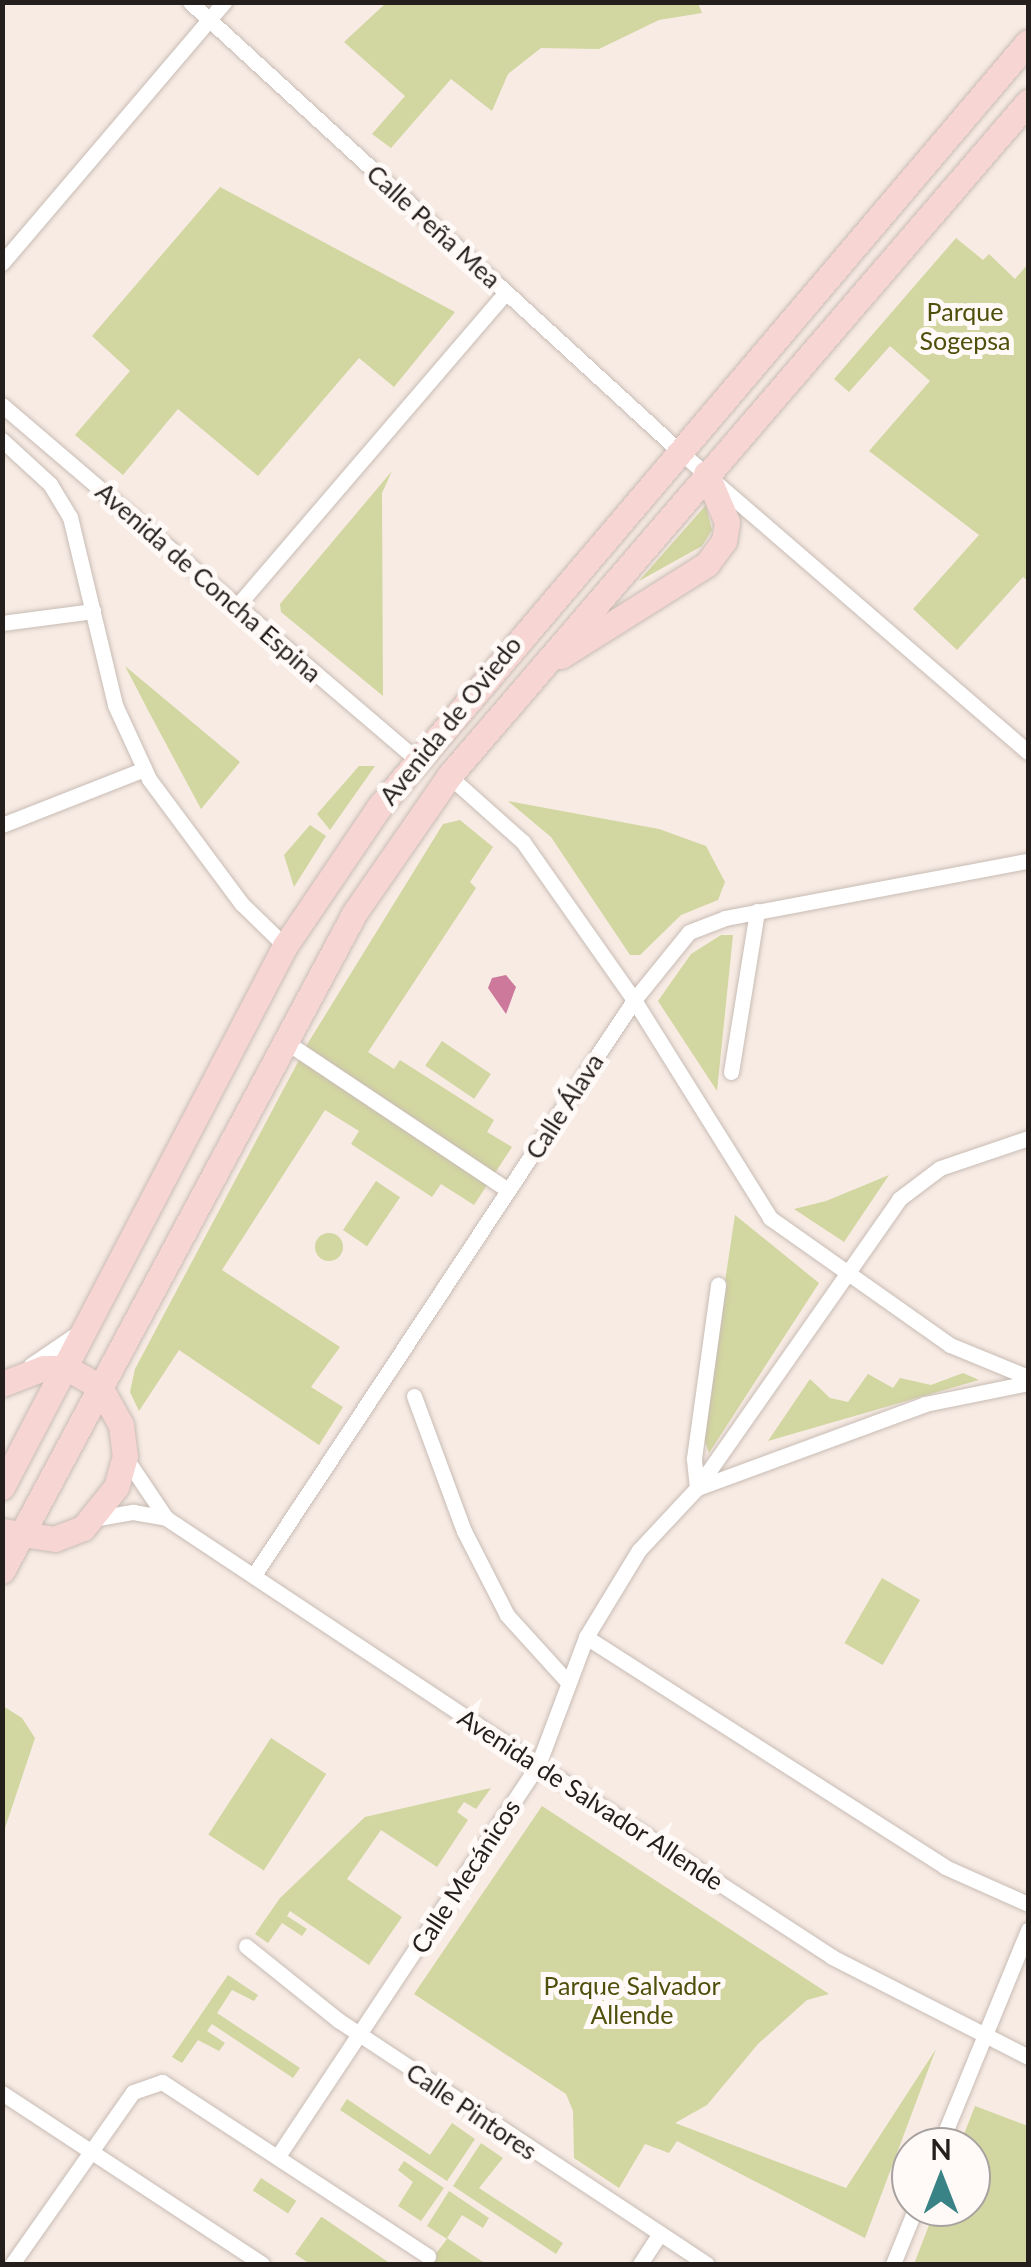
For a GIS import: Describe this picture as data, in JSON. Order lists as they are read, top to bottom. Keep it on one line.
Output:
{"streets":{"main road":["Avenida de Oviedo"],"street":["Calle Peña Mea","Avenida de Concha Espina","Calle Álava","Avenida de Salvador Allende","Calle Mecánicos","Calle Pintores"]},"crossings":[["Calle Peña Mea","Avenida de Oviedo"],["Avenida de Concha Espina","Avenida de Oviedo"],["Calle Álava","Avenida de Salvador Allende"],["Avenida de Salvador Allende","Calle Mecánicos"],["Calle Mecánicos","Calle Pintores"]],"parks":["Parque Sogepsa","Parque Salvador Allende"],"north":"top"}
